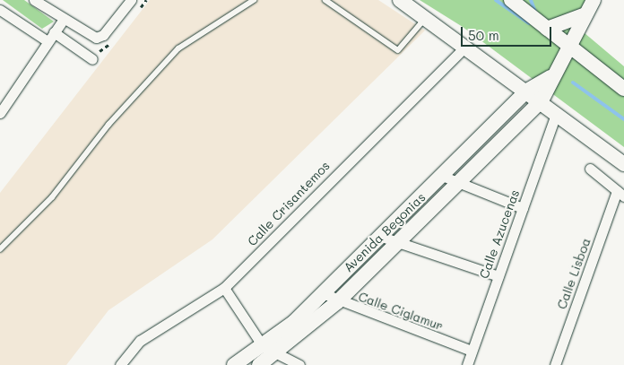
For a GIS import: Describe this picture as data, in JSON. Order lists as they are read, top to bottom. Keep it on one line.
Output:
{"streets":{"street":["Calle Crisantemos","Avenida Begonias","Calle Azucenas","Calle Lisboa","Calle Ciglamur"]},"crossings":[["Avenida Begonias","Calle Ciglamur"],["Calle Azucenas","Calle Ciglamur"]],"scale_bar":"50 m"}
